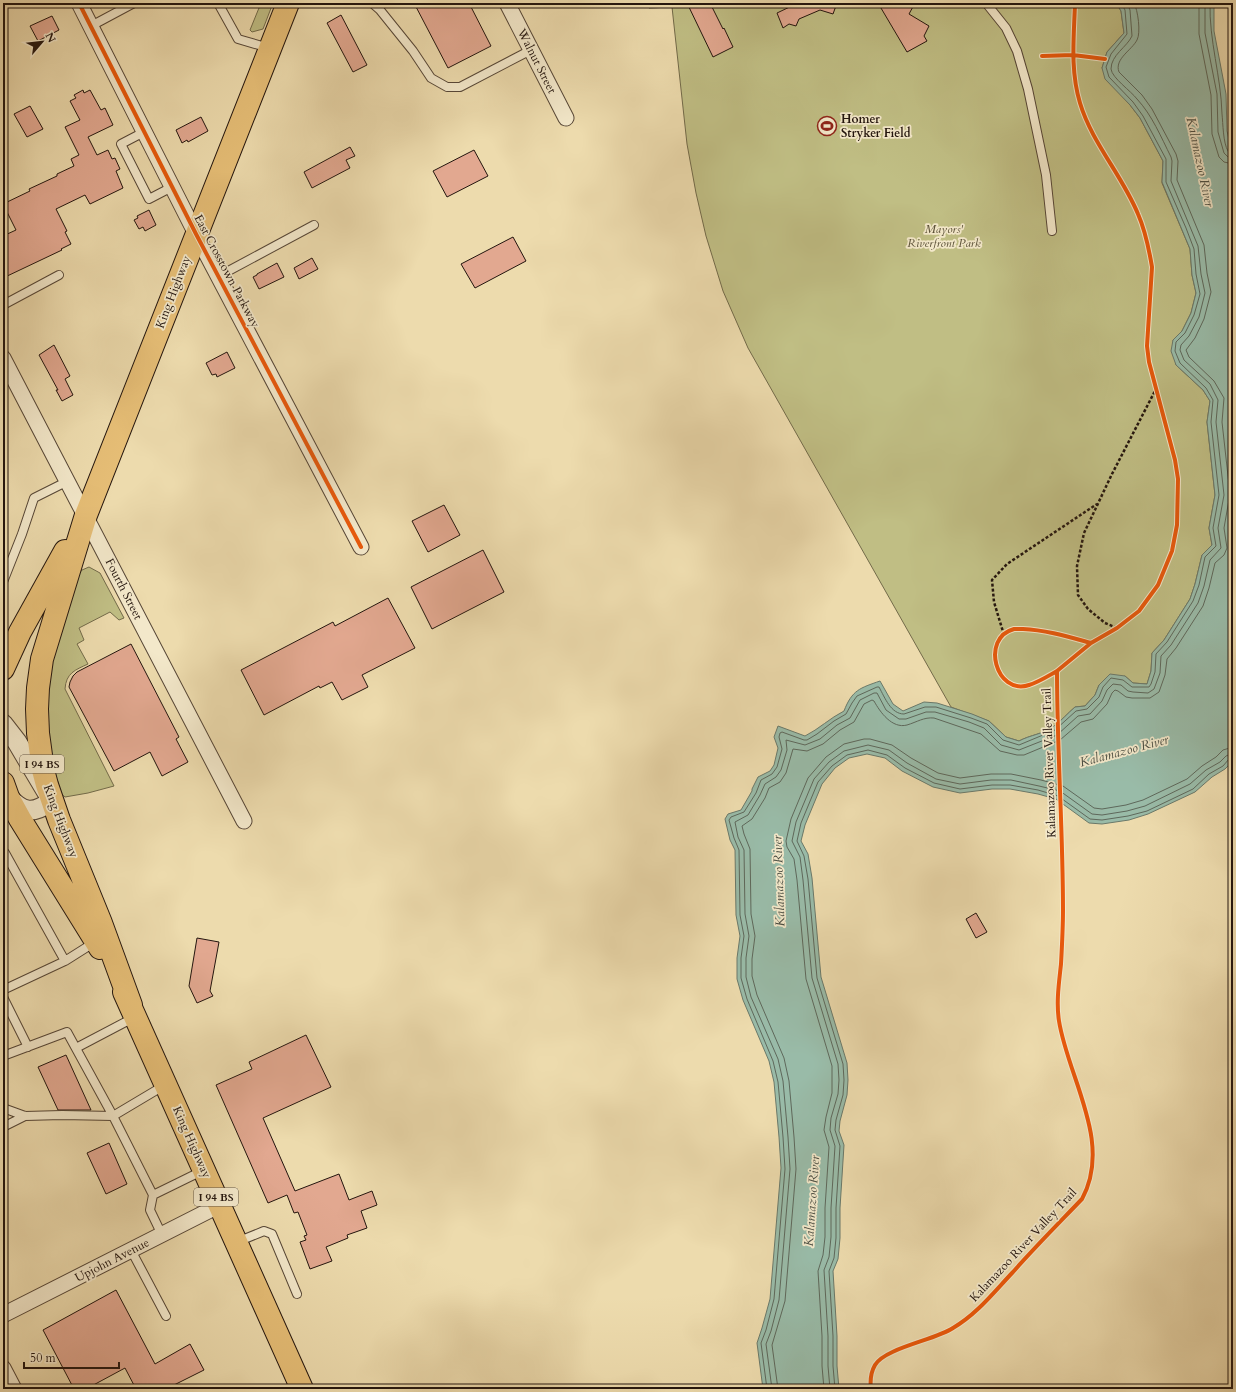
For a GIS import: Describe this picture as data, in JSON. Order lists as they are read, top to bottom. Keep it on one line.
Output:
{"streets":{"main road":["King Highway","I 94 BS"],"street":["Walnut Street","East Crosstown Parkway","Fourth Street","Upjohn Avenue"],"cycle path":["Kalamazoo River Valley Trail"]},"crossings":[["East Crosstown Parkway","King Highway"],["King Highway","Fourth Street"],["King Highway","Upjohn Avenue"]],"water":["Kalamazoo River"],"parks":["Mayors' Riverfront Park"],"places":{"sports":["Homer Stryker Field"]},"scale_bar":"50 m","north":"top right"}
